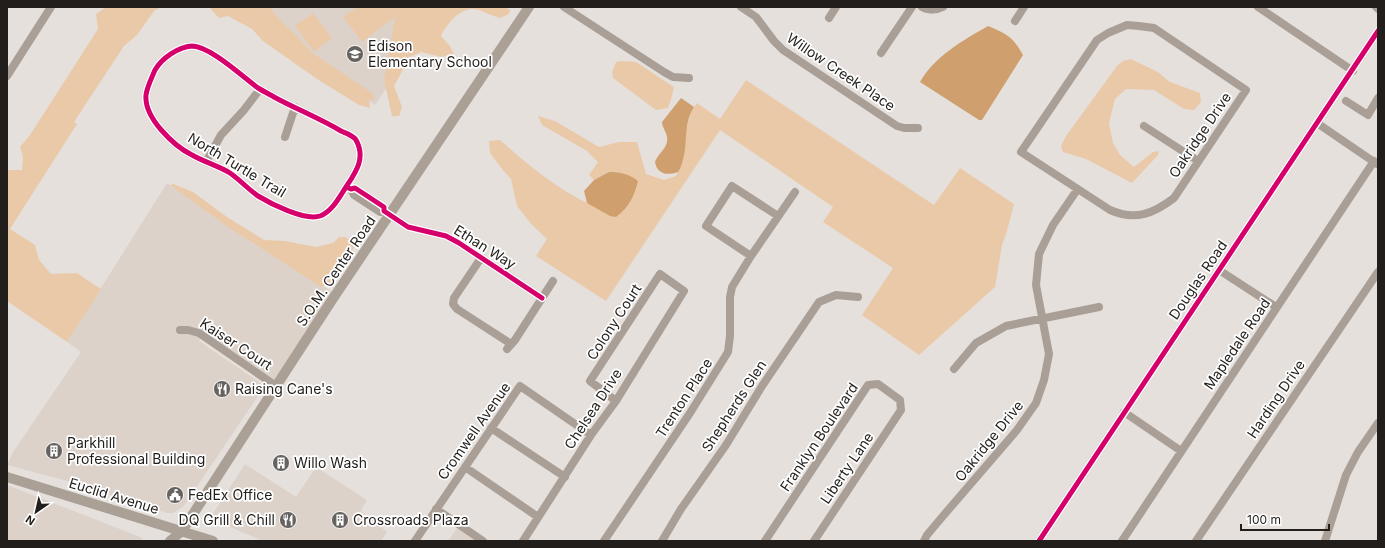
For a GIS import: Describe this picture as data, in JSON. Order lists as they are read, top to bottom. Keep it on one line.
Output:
{"streets":{"main road":["S.O.M. Center Road","Euclid Avenue"],"street":["Willow Creek Place","Oakridge Drive","North Turtle Trail","Ethan Way","Douglas Road","Colony Court","Kaiser Court","Mapledale Road","Trenton Place","Harding Drive","Shepherds Glen","Chelsea Drive","Cromwell Avenue","Franklyn Boulevard","Liberty Lane"]},"crossings":[["Ethan Way","S.O.M. Center Road"],["S.O.M. Center Road","Kaiser Court"],["S.O.M. Center Road","Euclid Avenue"],["Colony Court","Chelsea Drive"],["Chelsea Drive","Cromwell Avenue"],["Franklyn Boulevard","Liberty Lane"]],"places":{"school or university":["Edison Elementary School"],"restaurant":["Raising Cane's","DQ Grill & Chill"],"building":["Parkhill Professional Building","Willo Wash","Crossroads Plaza"],"public building":["FedEx Office"]},"scale_bar":"100 m","north":"bottom left"}
